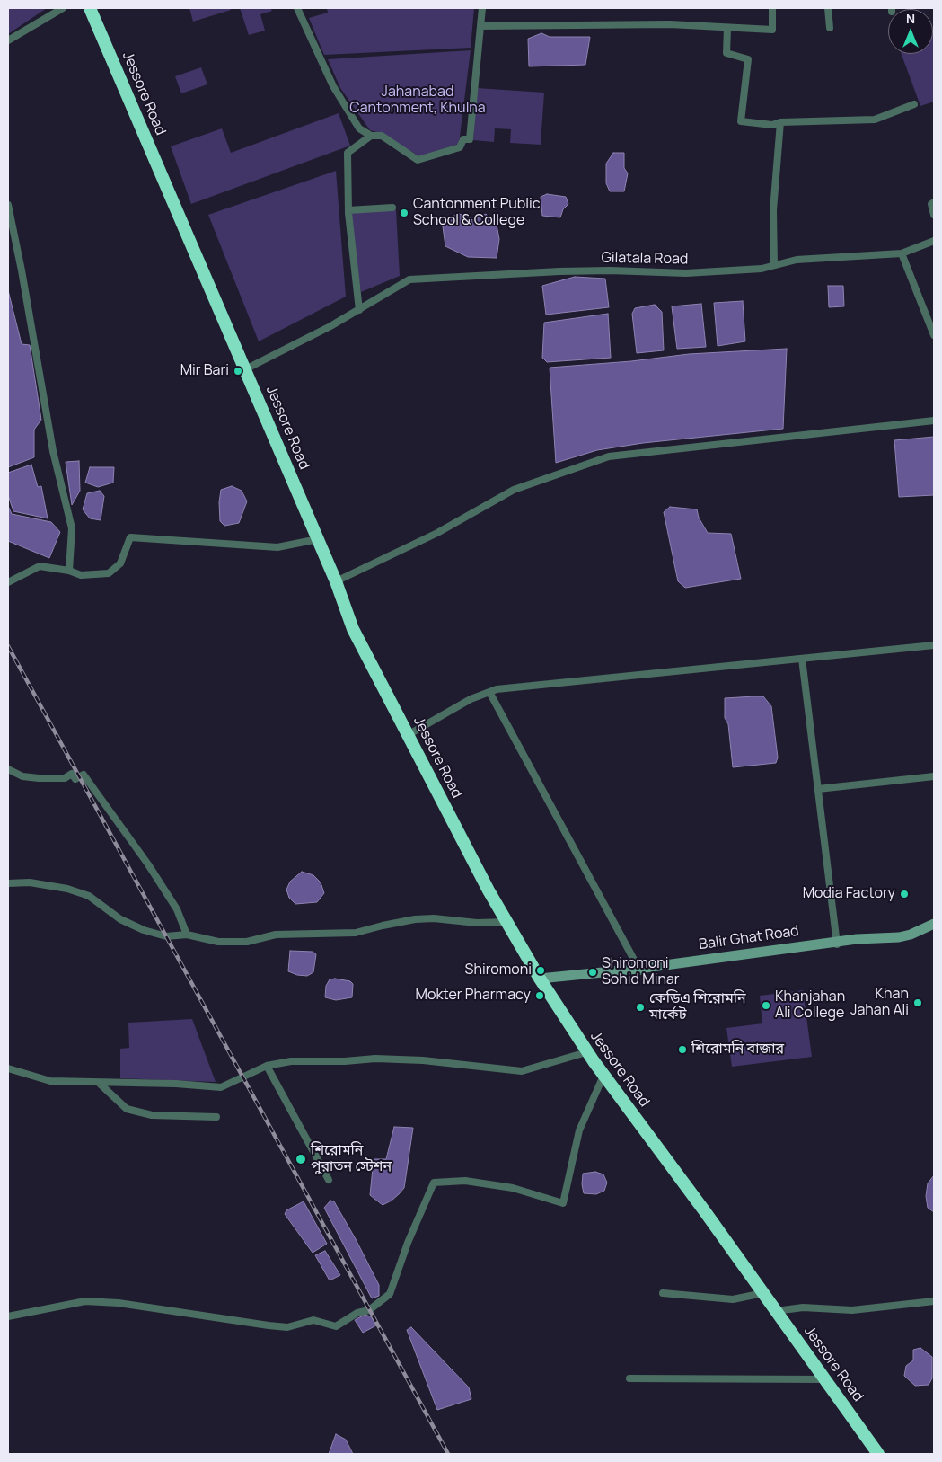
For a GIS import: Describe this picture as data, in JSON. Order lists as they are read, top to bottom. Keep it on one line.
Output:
{"streets":{"highway":["Jessore Road"],"street":["Gilatala Road","Balir Ghat Road"]},"crossings":[["Jessore Road","Gilatala Road"],["Jessore Road","Balir Ghat Road"]],"parks":["Jahanabad Cantonment, Khulna"],"places":["Cantonment Public School & College","Mir Bari","Modia Factory","Shiromoni","Shiromoni Sohid Minar","Mokter Pharmacy","Khan Jahan Ali","Khanjahan Ali College","কেডিএ শিরোমনি মার্কেট","শিরোমনি বাজার","শিরোমনি পুরাতন স্টেশন"],"north":"top"}
